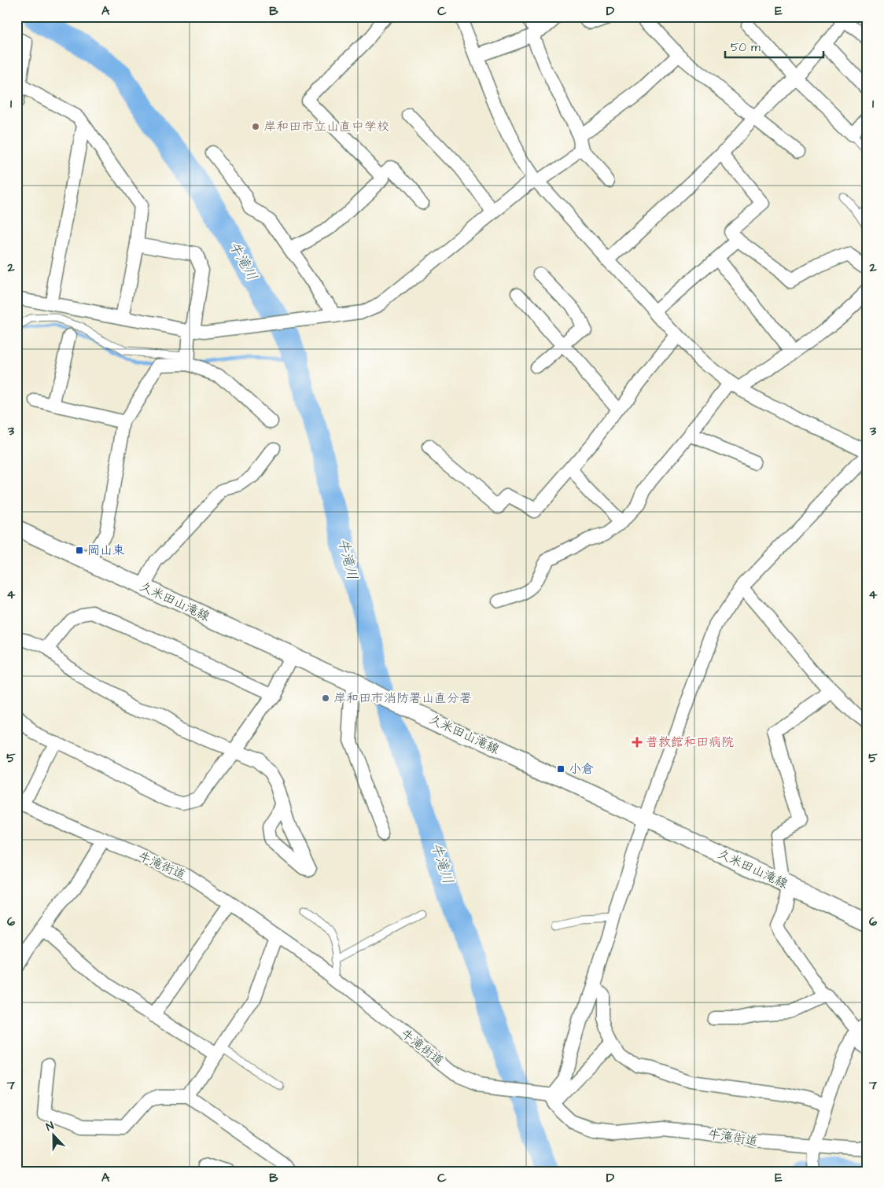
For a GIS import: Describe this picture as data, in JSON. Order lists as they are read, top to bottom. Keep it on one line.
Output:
{"streets":{"street":["久米田山滝線","牛滝街道"]},"water":["牛滝川"],"places":{"other":["岸和田市立山直中学校","岸和田市消防署山直分署"],"transit":["岡山東","小倉"],"health":["普救館和田病院"]},"scale_bar":"50 m","north":"top","grid":{"columns":["A","B","C","D","E"],"rows":["1","2","3","4","5","6","7"]}}
